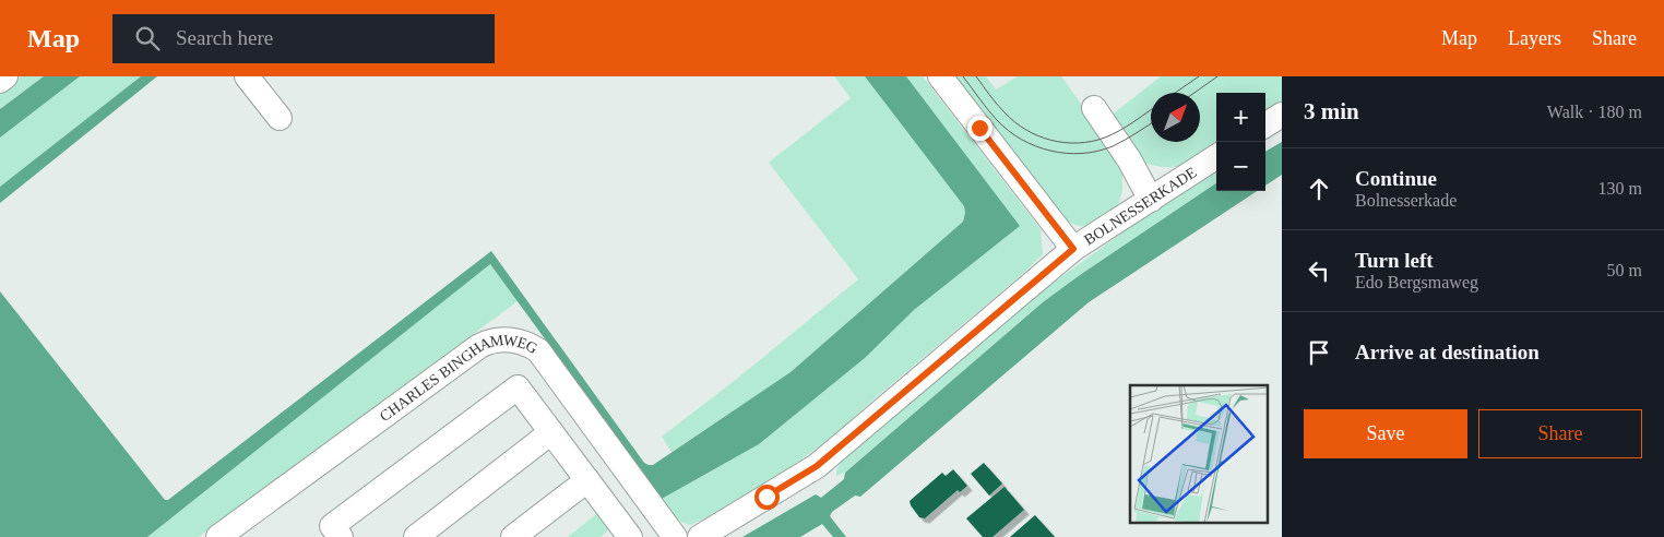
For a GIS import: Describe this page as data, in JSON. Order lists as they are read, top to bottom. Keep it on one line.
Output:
{"streets":{"street":["BOLNESSERKADE","CHARLES BINGHAMWEG"]},"north":"top right","page":{"header":"Map","search":"Search here","nav":["Map","Layers","Share"],"heading":["3 min","Walk · 180 m"],"map_buttons":["+","−"],"list":[["Continue","Bolnesserkade","130 m"],["Turn left","Edo Bergsmaweg","50 m"],"Arrive at destination"],"buttons":["Save","Share"]}}
